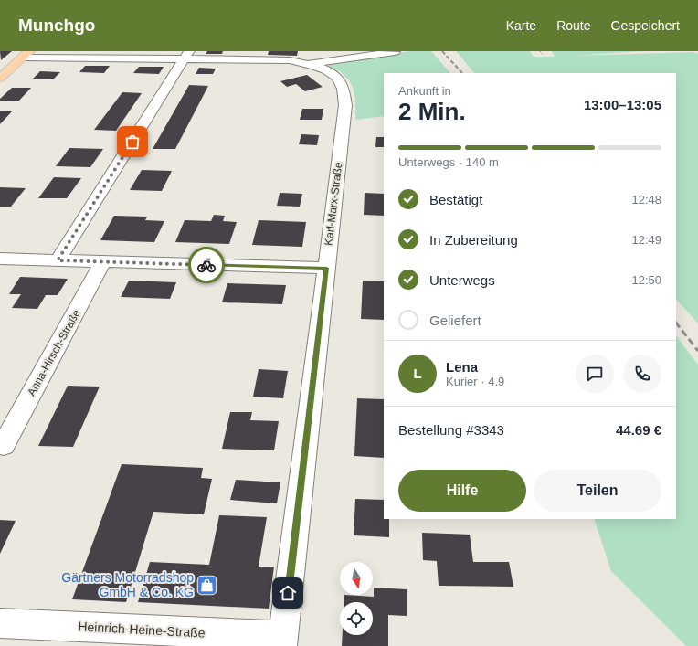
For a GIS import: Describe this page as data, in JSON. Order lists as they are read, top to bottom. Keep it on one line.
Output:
{"streets":{"street":["Karl-Marx-Straße","Anna-Hirsch-Straße","Heinrich-Heine-Straße"]},"crossings":[["Karl-Marx-Straße","Heinrich-Heine-Straße"]],"places":{"shop":["Gärtners Motorradshop GmbH & Co. KG"]},"north":"bottom","page":{"header":"Munchgo","nav":["Karte","Route","Gespeichert"],"heading":["2 Min.","Ankunft in","13:00–13:05"],"panel":["Lena","Kurier · 4.9","Bestellung #3343","44.69 €"],"bar":"Unterwegs · 140 m","list":[["Bestätigt","12:48"],["In Zubereitung","12:49"],["Unterwegs","12:50"],"Geliefert"],"round":"L","buttons":["Hilfe","Teilen"]}}
